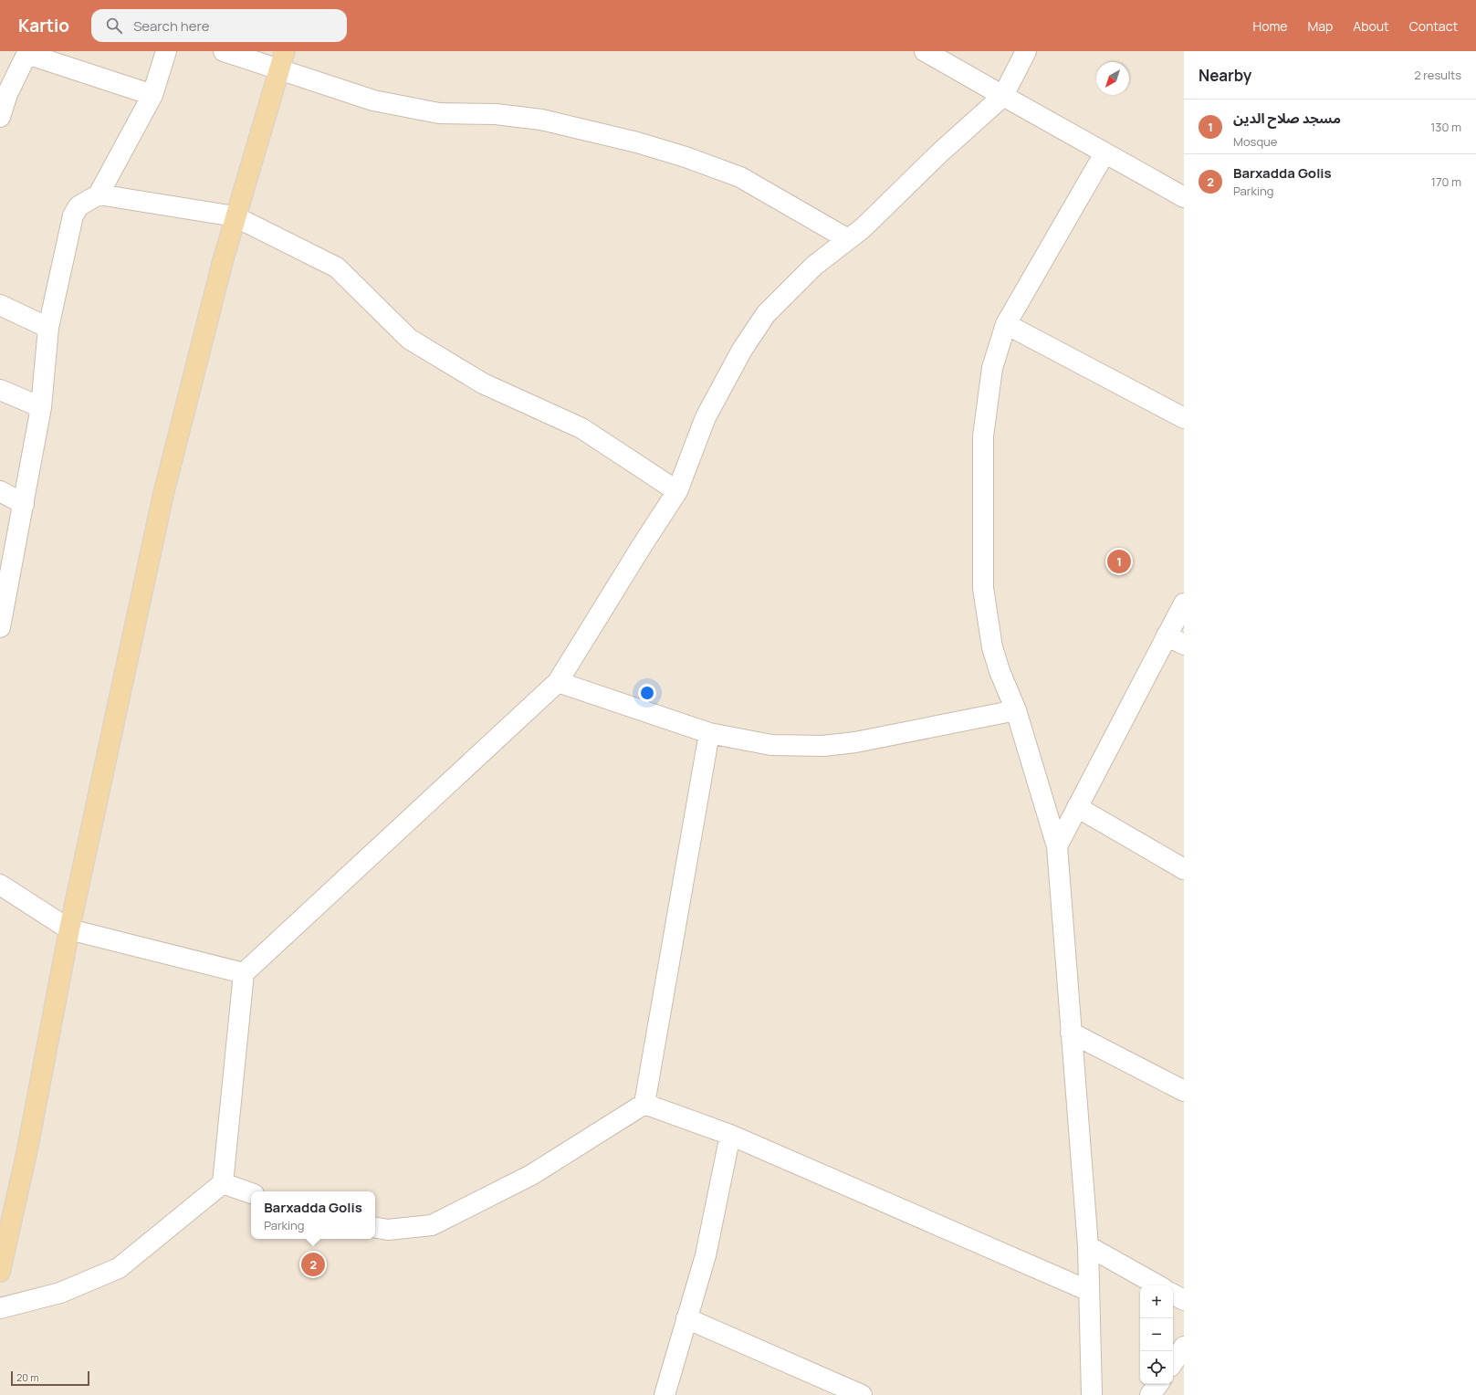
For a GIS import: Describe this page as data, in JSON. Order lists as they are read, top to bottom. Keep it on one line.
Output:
{"scale_bar":"20 m","north":"bottom left","page":{"header":"Kartio","search":"Search here","nav":["Home","Map","About","Contact"],"heading":["Nearby","2 results"],"list":[{"mark":"1","name":"مسجد صلاح الدين","note":"Mosque","value":"130 m"},{"mark":"2","name":"Barxadda Golis","note":"Parking","value":"170 m"}],"pins":["1","2"],"popup":["Barxadda Golis","Parking"],"map_buttons":["+","−"],"scale":"20 m"}}
